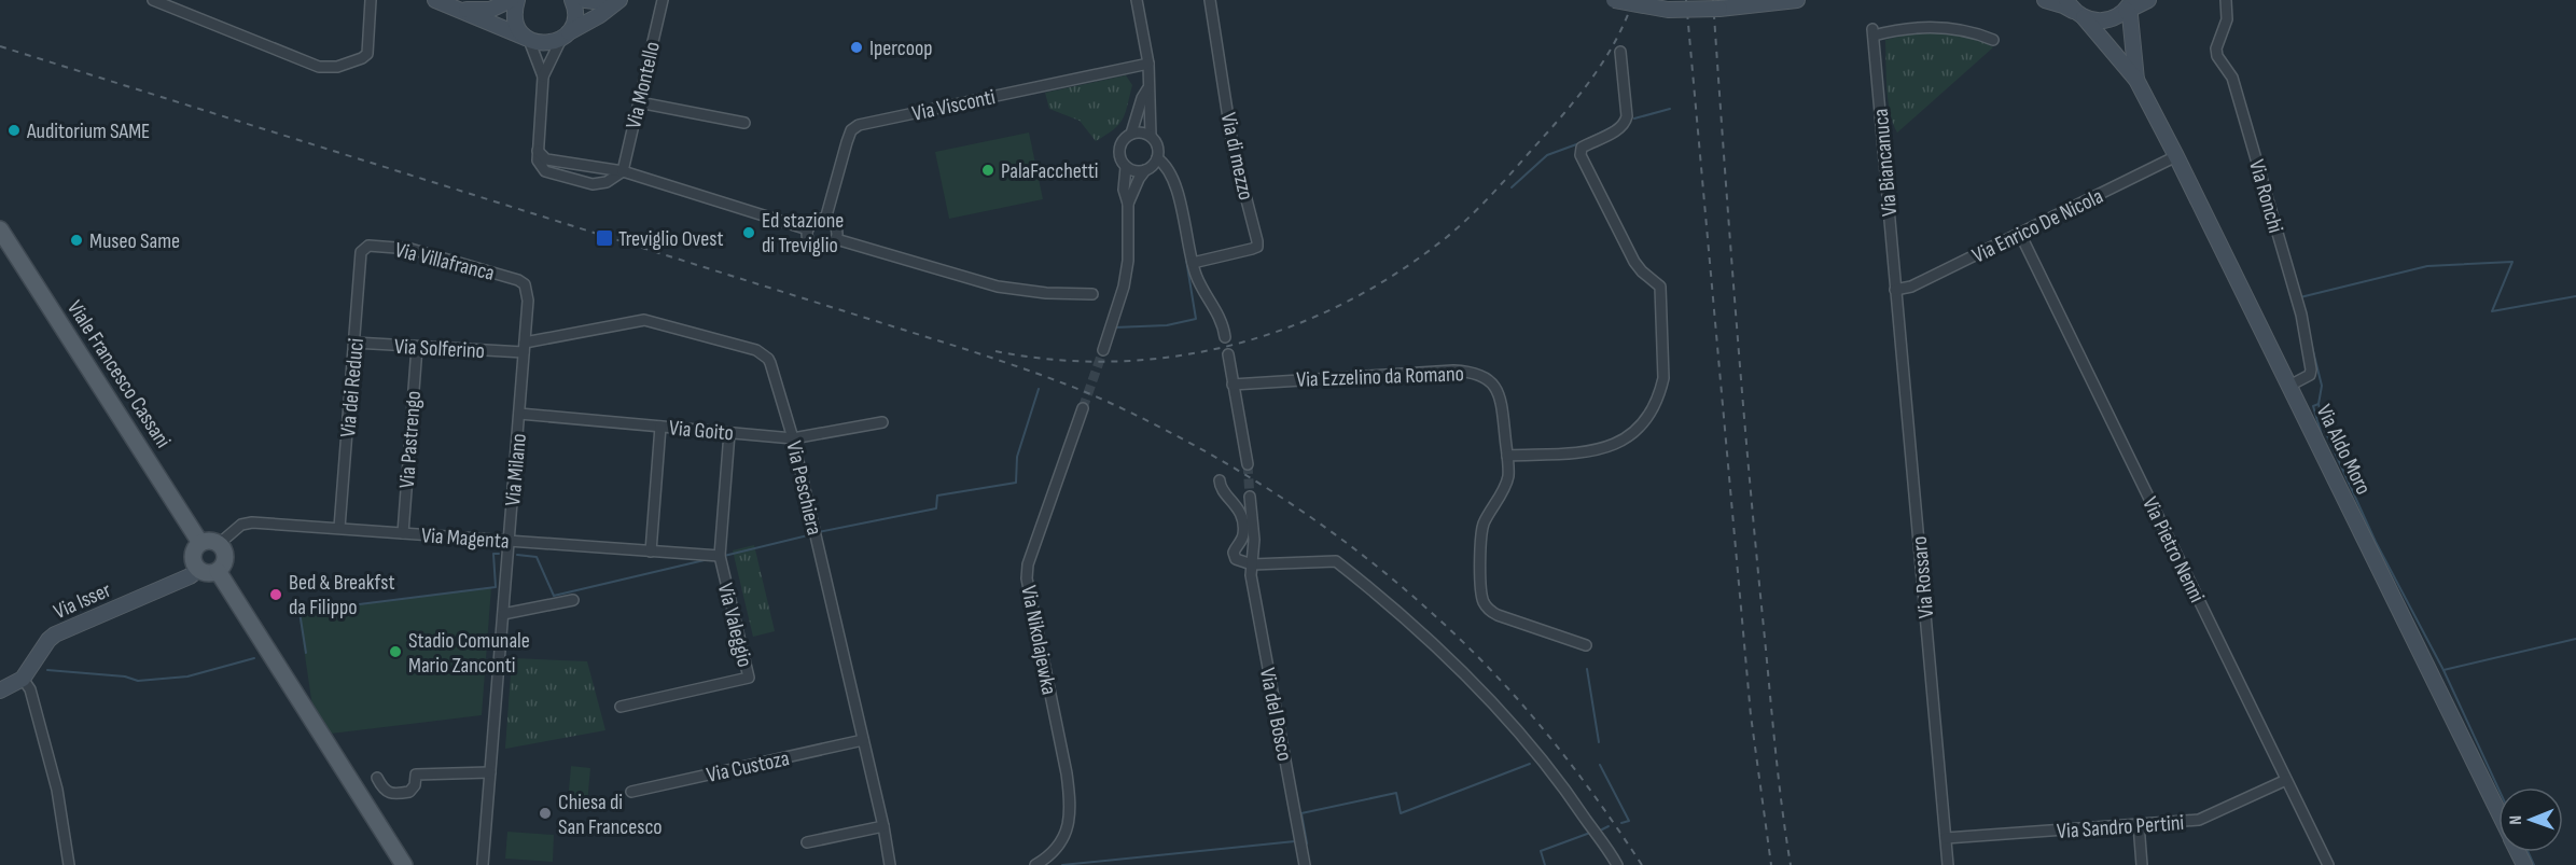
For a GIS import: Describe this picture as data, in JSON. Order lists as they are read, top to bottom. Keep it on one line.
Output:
{"streets":{"main road":["Viale Francesco Cassani","Via Aldo Moro","Via Isser"],"street":["Via Montello","Via Visconti","Via di mezzo","Via Biancanuca","Via Ronchi","Via Enrico De Nicola","Via Villafranca","Via Solferino","Via Ezzelino da Romano","Via dei Reduci","Via Goito","Via Pastrengo","Via Milano","Via Peschiera","Via Magenta","Via Pietro Nenni","Via Rossaro","Via Valeggio","Via Nikolajewka","Via del Bosco","Via Custoza","Via Sandro Pertini"]},"crossings":[["Via Biancanuca","Via Enrico De Nicola"],["Via Biancanuca","Via Rossaro"],["Via Ronchi","Via Aldo Moro"],["Via Enrico De Nicola","Via Aldo Moro"],["Via Enrico De Nicola","Via Pietro Nenni"],["Via Enrico De Nicola","Via Rossaro"],["Via Villafranca","Via dei Reduci"],["Via Villafranca","Via Milano"],["Via Solferino","Via dei Reduci"],["Via Solferino","Via Pastrengo"],["Via Solferino","Via Milano"],["Via Solferino","Via Peschiera"],["Viale Francesco Cassani","Via Magenta"],["Viale Francesco Cassani","Via Isser"],["Via dei Reduci","Via Magenta"],["Via Goito","Via Milano"],["Via Goito","Via Peschiera"],["Via Pastrengo","Via Magenta"],["Via Milano","Via Peschiera"],["Via Milano","Via Magenta"],["Via Peschiera","Via Custoza"],["Via Magenta","Via Isser"],["Via Magenta","Via Valeggio"],["Via Pietro Nenni","Via Sandro Pertini"],["Via Rossaro","Via Sandro Pertini"]],"places":{"other":["Ipercoop","Auditorium SAME","PalaFacchetti","Ed stazione di Treviglio","Museo Same","Bed & Breakfst da Filippo","Stadio Comunale Mario Zanconti","Chiesa di San Francesco"],"transit":["Treviglio Ovest"]},"north":"left"}
